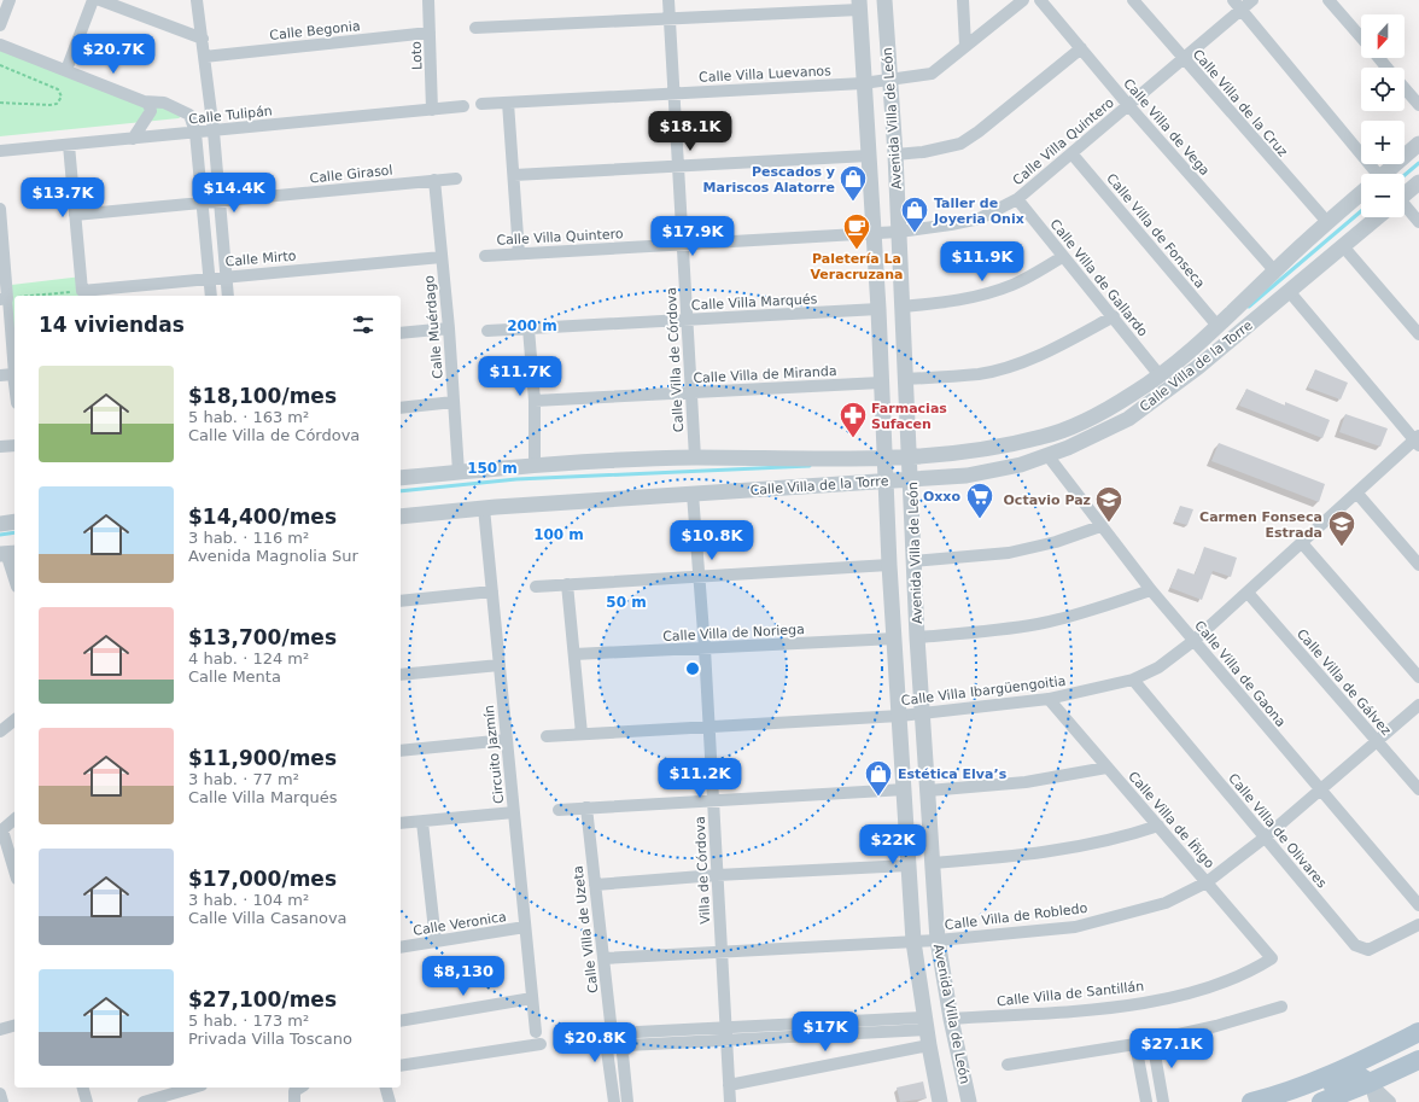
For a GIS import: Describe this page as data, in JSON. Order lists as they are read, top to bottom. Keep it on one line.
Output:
{"streets":{"street":["Calle Begonia","Loto","Calle Villa Luevanos","Calle Villa de la Cruz","Calle Tulipán","Avenida Villa de León","Calle Villa de Vega","Calle Villa Quintero","Calle Girasol","Calle Villa de Fonseca","Calle Mirto","Calle Villa de Gallardo","Calle Villa Marqués","Calle Muérdago","Calle Villa de Córdova","Calle Villa de la Torre","Calle Villa de Miranda","Calle Villa de Noriega","Calle Villa de Gaona","Calle Villa de Gálvez","Calle Villa Ibargüengoitia","Circuito Jazmín","Calle Villa de Íñigo","Calle Villa de Olivares","Villa de Córdova","Calle Villa de Robledo","Calle Veronica","Calle Villa de Uzeta","Calle Villa de Santillán"]},"crossings":[["Calle Begonia","Loto"],["Loto","Calle Tulipán"],["Calle Villa Luevanos","Avenida Villa de León"],["Calle Villa Luevanos","Calle Villa de Córdova"],["Calle Villa de la Cruz","Calle Villa Quintero"],["Calle Villa de la Cruz","Calle Villa de la Torre"],["Avenida Villa de León","Calle Villa Quintero"],["Avenida Villa de León","Calle Villa Marqués"],["Avenida Villa de León","Calle Villa de la Torre"],["Avenida Villa de León","Calle Villa de Miranda"],["Avenida Villa de León","Calle Villa de Noriega"],["Avenida Villa de León","Calle Villa Ibargüengoitia"],["Avenida Villa de León","Calle Villa de Robledo"],["Avenida Villa de León","Calle Villa de Santillán"],["Calle Villa de Vega","Calle Villa Quintero"],["Calle Villa de Vega","Calle Villa de la Torre"],["Calle Villa Quintero","Calle Villa de Fonseca"],["Calle Villa Quintero","Calle Villa de Gallardo"],["Calle Villa Quintero","Calle Villa de Córdova"],["Calle Girasol","Calle Muérdago"],["Calle Villa de Fonseca","Calle Villa de la Torre"],["Calle Mirto","Calle Muérdago"],["Calle Villa de Gallardo","Calle Villa de la Torre"],["Calle Villa Marqués","Calle Villa de Córdova"],["Calle Muérdago","Calle Villa de la Torre"],["Calle Villa de Córdova","Calle Villa de la Torre"],["Calle Villa de Córdova","Calle Villa de Miranda"],["Calle Villa de la Torre","Calle Villa de Gaona"],["Calle Villa de la Torre","Circuito Jazmín"],["Calle Villa de la Torre","Villa de Córdova"],["Calle Villa de Noriega","Villa de Córdova"],["Calle Villa de Gaona","Calle Villa Ibargüengoitia"],["Calle Villa de Gaona","Calle Villa de Robledo"],["Calle Villa de Gálvez","Calle Villa Ibargüengoitia"],["Calle Villa de Gálvez","Calle Villa de Robledo"],["Calle Villa Ibargüengoitia","Calle Villa de Íñigo"],["Calle Villa Ibargüengoitia","Calle Villa de Olivares"],["Calle Villa Ibargüengoitia","Villa de Córdova"],["Circuito Jazmín","Calle Veronica"],["Calle Villa de Íñigo","Calle Villa de Robledo"],["Calle Villa de Íñigo","Calle Villa de Santillán"],["Calle Villa de Olivares","Calle Villa de Robledo"],["Villa de Córdova","Calle Villa de Robledo"],["Calle Villa de Robledo","Calle Villa de Uzeta"]],"places":{"shop":["Pescados y Mariscos Alatorre","Taller de Joyeria Onix","Estética Elva’s"],"cafe":["Paletería La Veracruzana"],"pharmacy":["Farmacias Sufacen"],"supermarket":["Oxxo"],"school or university":["Octavio Paz","Carmen Fonseca Estrada"]},"north":"bottom","page":{"map_buttons":["+","−"],"price":["$20.7K","$18.1K","$14.4K","$13.7K","$17.9K","$11.9K","$11.7K","$10.8K","$11.2K","$22K","$8,130","$17K","$20.8K","$27.1K"],"heading":"14 viviendas","list":[{"name":"$18,100/mes","note":"5 hab. · 163 m² · Calle Villa de Córdova"},{"name":"$14,400/mes","note":"3 hab. · 116 m² · Avenida Magnolia Sur"},{"name":"$13,700/mes","note":"4 hab. · 124 m² · Calle Menta"},{"name":"$11,900/mes","note":"3 hab. · 77 m² · Calle Villa Marqués"},{"name":"$17,000/mes","note":"3 hab. · 104 m² · Calle Villa Casanova"},{"name":"$27,100/mes","note":"5 hab. · 173 m² · Privada Villa Toscano"}]},"rings":["200 m","150 m","100 m","50 m"]}
